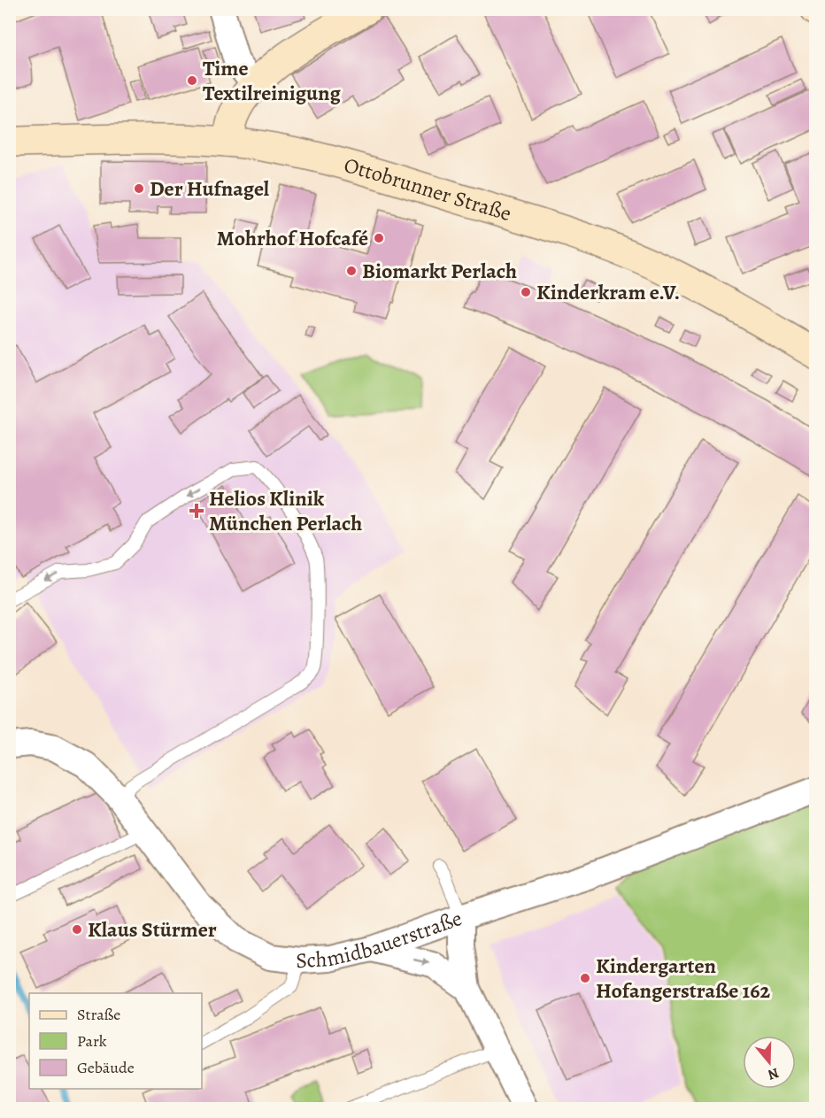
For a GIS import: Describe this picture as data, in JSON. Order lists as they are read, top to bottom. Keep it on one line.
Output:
{"streets":{"main road":["Ottobrunner Straße"],"street":["Schmidbauerstraße"]},"places":{"other":["Time Textilreinigung","Der Hufnagel","Mohrhof Hofcafé","Biomarkt Perlach","Kinderkram e.V.","Klaus Stürmer","Kindergarten Hofangerstraße 162"],"health":["Helios Klinik München Perlach"]},"legend":["Straße","Park","Gebäude"],"north":"bottom"}
